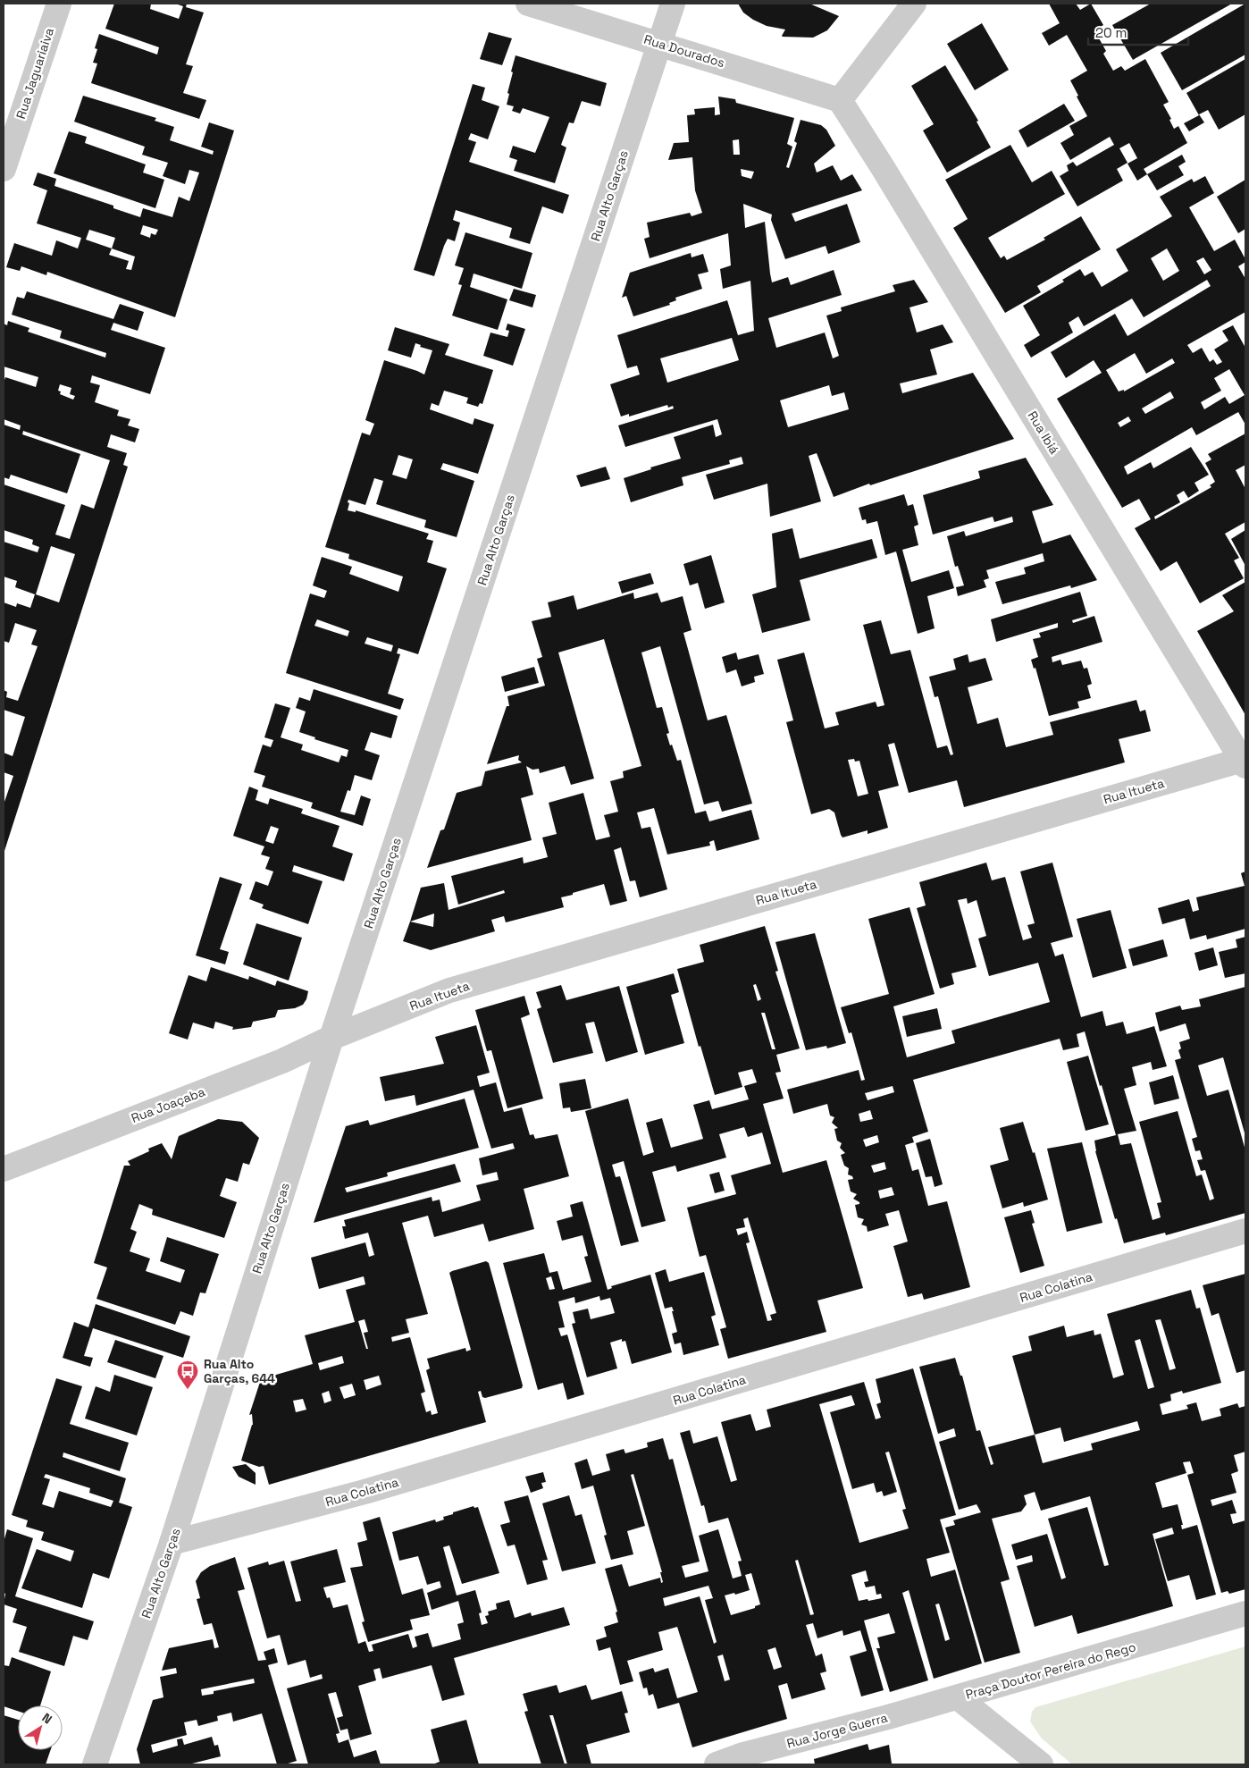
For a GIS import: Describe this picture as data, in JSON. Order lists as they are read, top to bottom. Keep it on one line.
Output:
{"streets":{"street":["Rua Dourados","Rua Jaguariaiva","Rua Alto Garças","Rua Ibiá","Rua Itueta","Rua Joaçaba","Rua Colatina","Praça Doutor Pereira do Rego","Rua Jorge Guerra"]},"crossings":[["Rua Dourados","Rua Alto Garças"],["Rua Dourados","Rua Ibiá"],["Rua Alto Garças","Rua Itueta"],["Rua Alto Garças","Rua Joaçaba"],["Rua Alto Garças","Rua Colatina"],["Rua Ibiá","Rua Itueta"],["Rua Itueta","Rua Joaçaba"],["Praça Doutor Pereira do Rego","Rua Jorge Guerra"]],"places":{"bus stop":["Rua Alto Garças, 644"]},"scale_bar":"20 m","north":"top right"}
